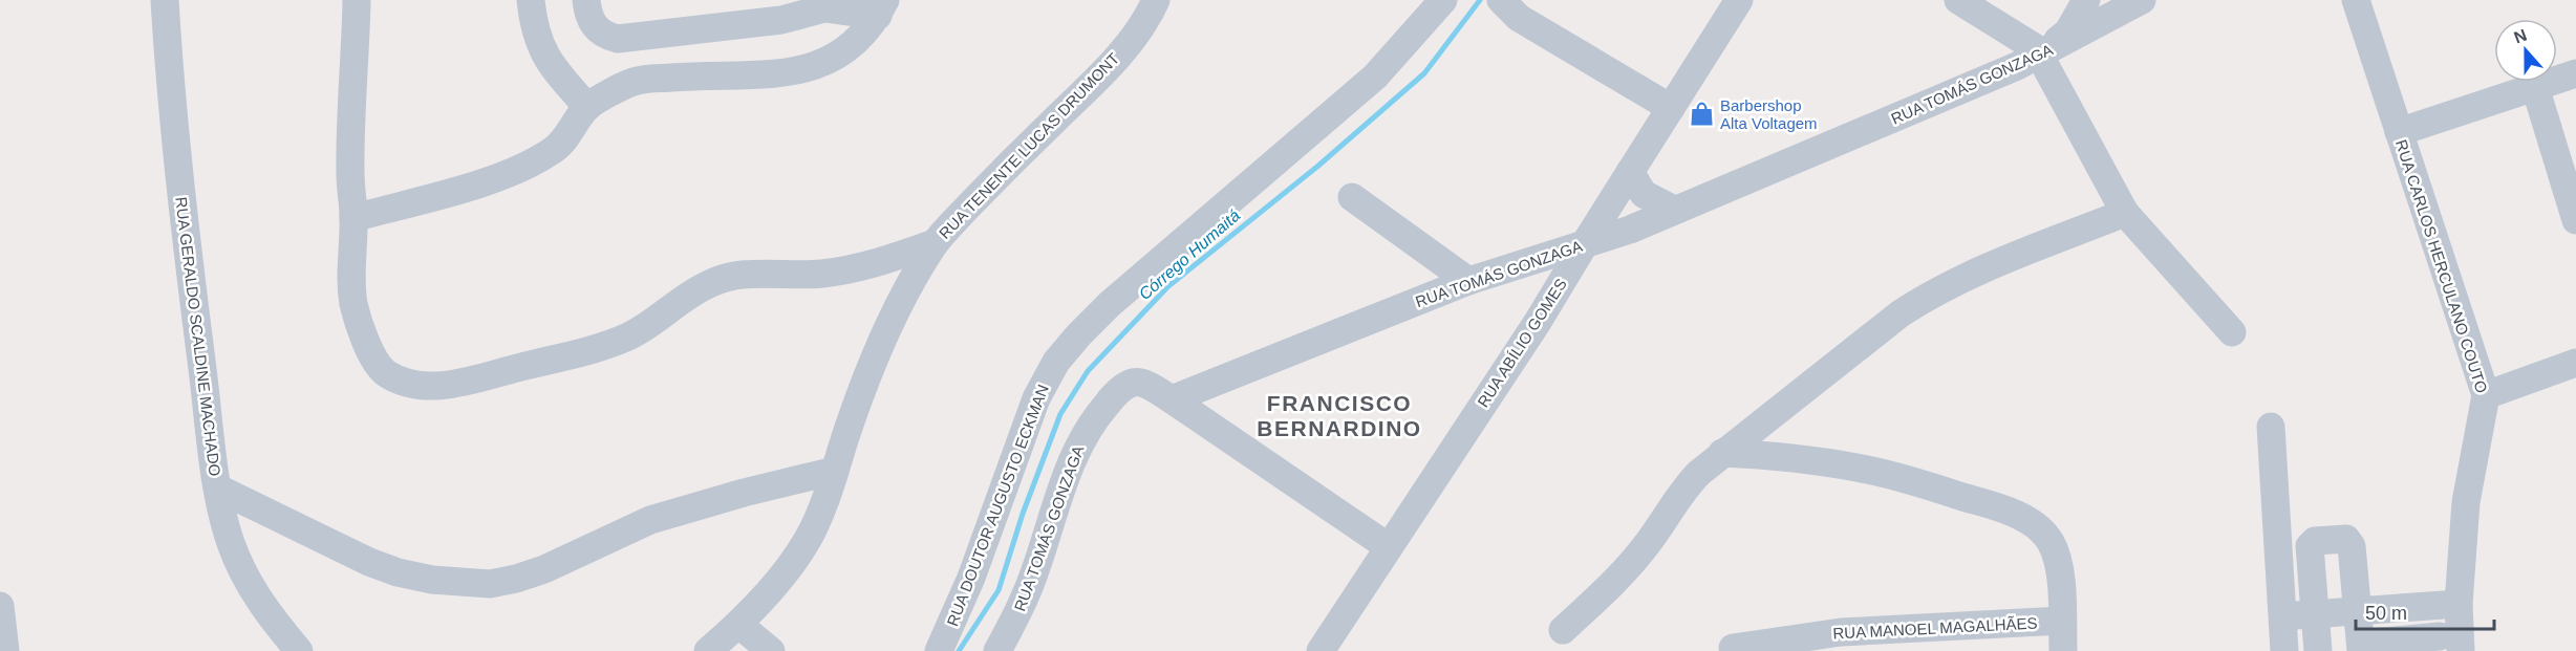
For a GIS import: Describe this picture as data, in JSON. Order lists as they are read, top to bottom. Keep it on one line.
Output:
{"streets":{"street":["RUA TOMÁS GONZAGA","RUA TENENTE LUCAS DRUMONT","RUA CARLOS HERCULANO COUTO","RUA GERALDO SCALDINE MACHADO","RUA ABÍLIO GOMES","RUA DOUTOR AUGUSTO ECKMAN","RUA MANOEL MAGALHÃES"]},"crossings":[["RUA TOMÁS GONZAGA","RUA ABÍLIO GOMES"]],"districts":["FRANCISCO BERNARDINO"],"water":["Córrego Humaitá"],"places":{"shop":["Barbershop Alta Voltagem"]},"scale_bar":"50 m","north":"top"}
